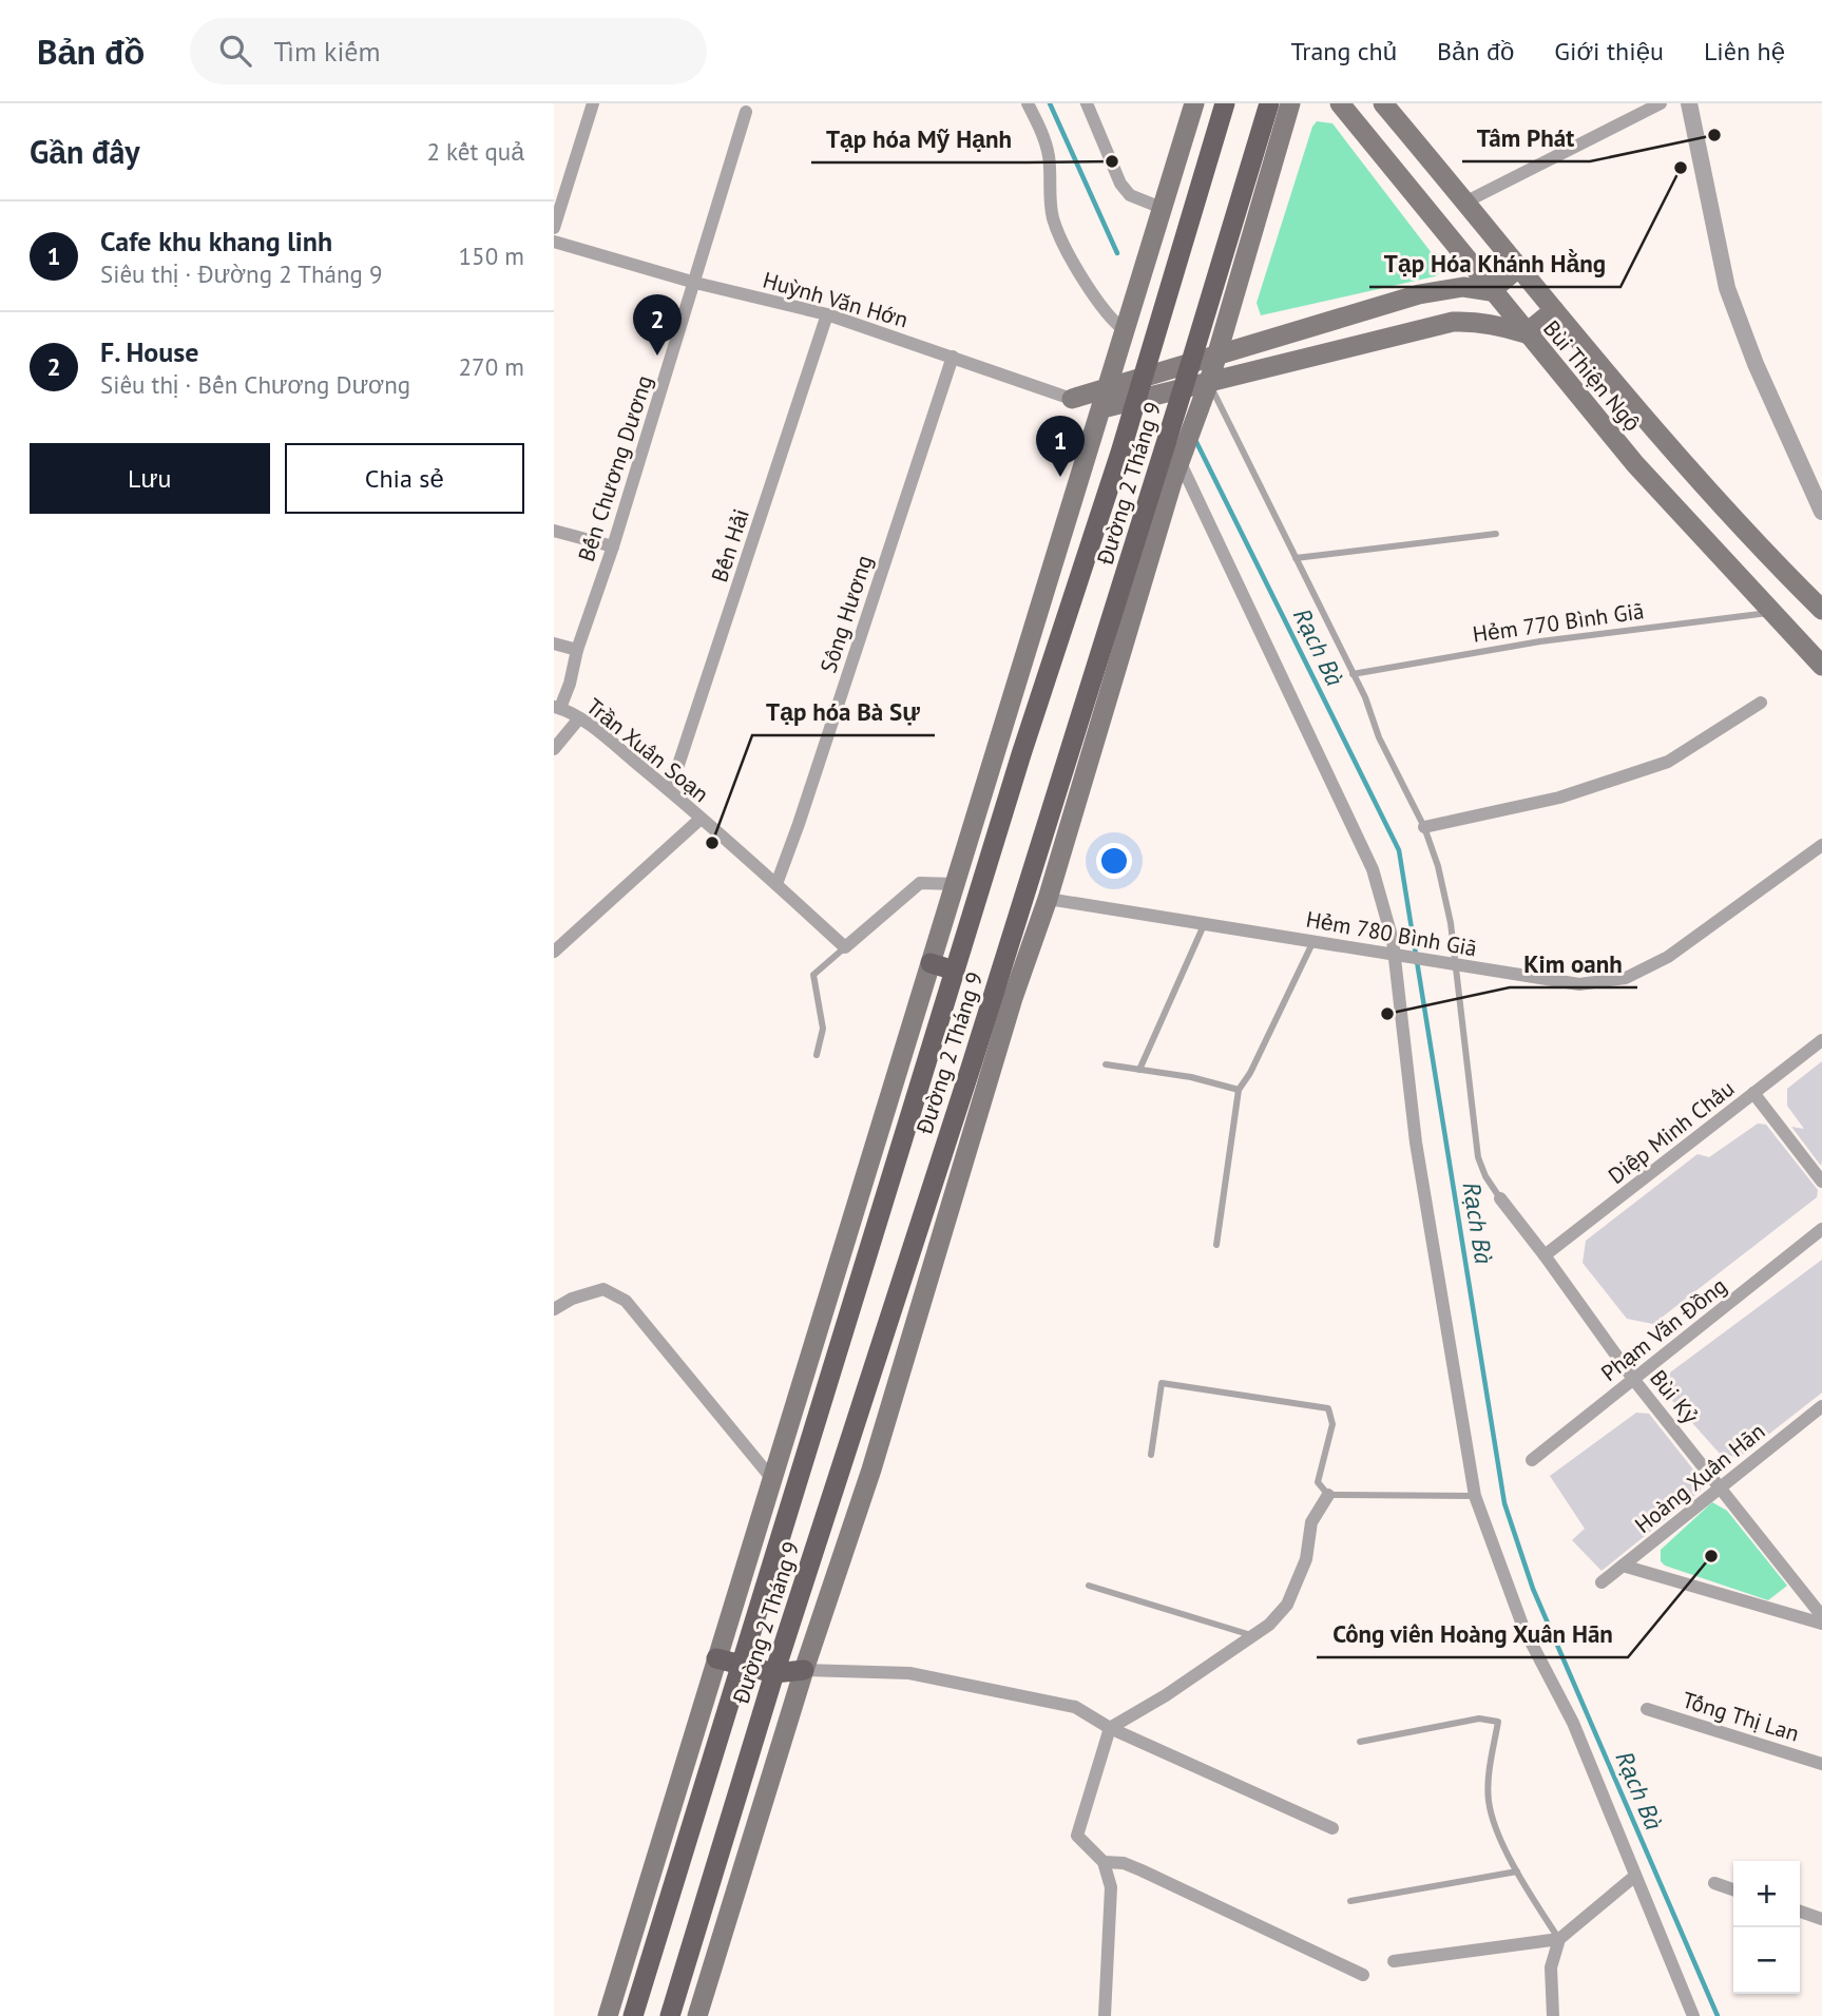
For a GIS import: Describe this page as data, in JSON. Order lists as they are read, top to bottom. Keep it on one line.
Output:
{"streets":{"main road":["Bùi Thiện Ngộ","Đường 2 Tháng 9"],"street":["Huỳnh Văn Hớn","Bến Chương Dương","Bến Hải","Sông Hương","Trần Xuân Soạn","Hẻm 780 Bình Giã","Diệp Minh Châu","Phạm Văn Đồng","Bùi Kỷ","Hoàng Xuân Hãn","Tống Thị Lan"],"lane":["Hẻm 770 Bình Giã"]},"crossings":[["Huỳnh Văn Hớn","Bến Chương Dương"],["Huỳnh Văn Hớn","Đường 2 Tháng 9"],["Huỳnh Văn Hớn","Bến Hải"],["Huỳnh Văn Hớn","Sông Hương"],["Bùi Thiện Ngộ","Hẻm 770 Bình Giã"],["Bến Chương Dương","Trần Xuân Soạn"],["Đường 2 Tháng 9","Hẻm 780 Bình Giã"],["Bến Hải","Trần Xuân Soạn"],["Sông Hương","Trần Xuân Soạn"],["Diệp Minh Châu","Bùi Kỷ"],["Phạm Văn Đồng","Bùi Kỷ"],["Bùi Kỷ","Hoàng Xuân Hãn"]],"water":["Rạch Bà"],"places":["Tâm Phát","Tạp hóa Mỹ Hạnh","Tạp Hóa Khánh Hằng","Tạp hóa Bà Sự","Kim oanh","Công viên Hoàng Xuân Hãn"],"page":{"header":"Bản đồ","search":"Tìm kiếm","nav":["Trang chủ","Bản đồ","Giới thiệu","Liên hệ"],"heading":["Gần đây","2 kết quả"],"list":[{"mark":"1","name":"Cafe khu khang linh","note":"Siêu thị · Đường 2 Tháng 9","value":"150 m"},{"mark":"2","name":"F. House","note":"Siêu thị · Bến Chương Dương","value":"270 m"}],"pins":["2","1"],"buttons":["Lưu","Chia sẻ"],"map_buttons":["+","−"]}}
